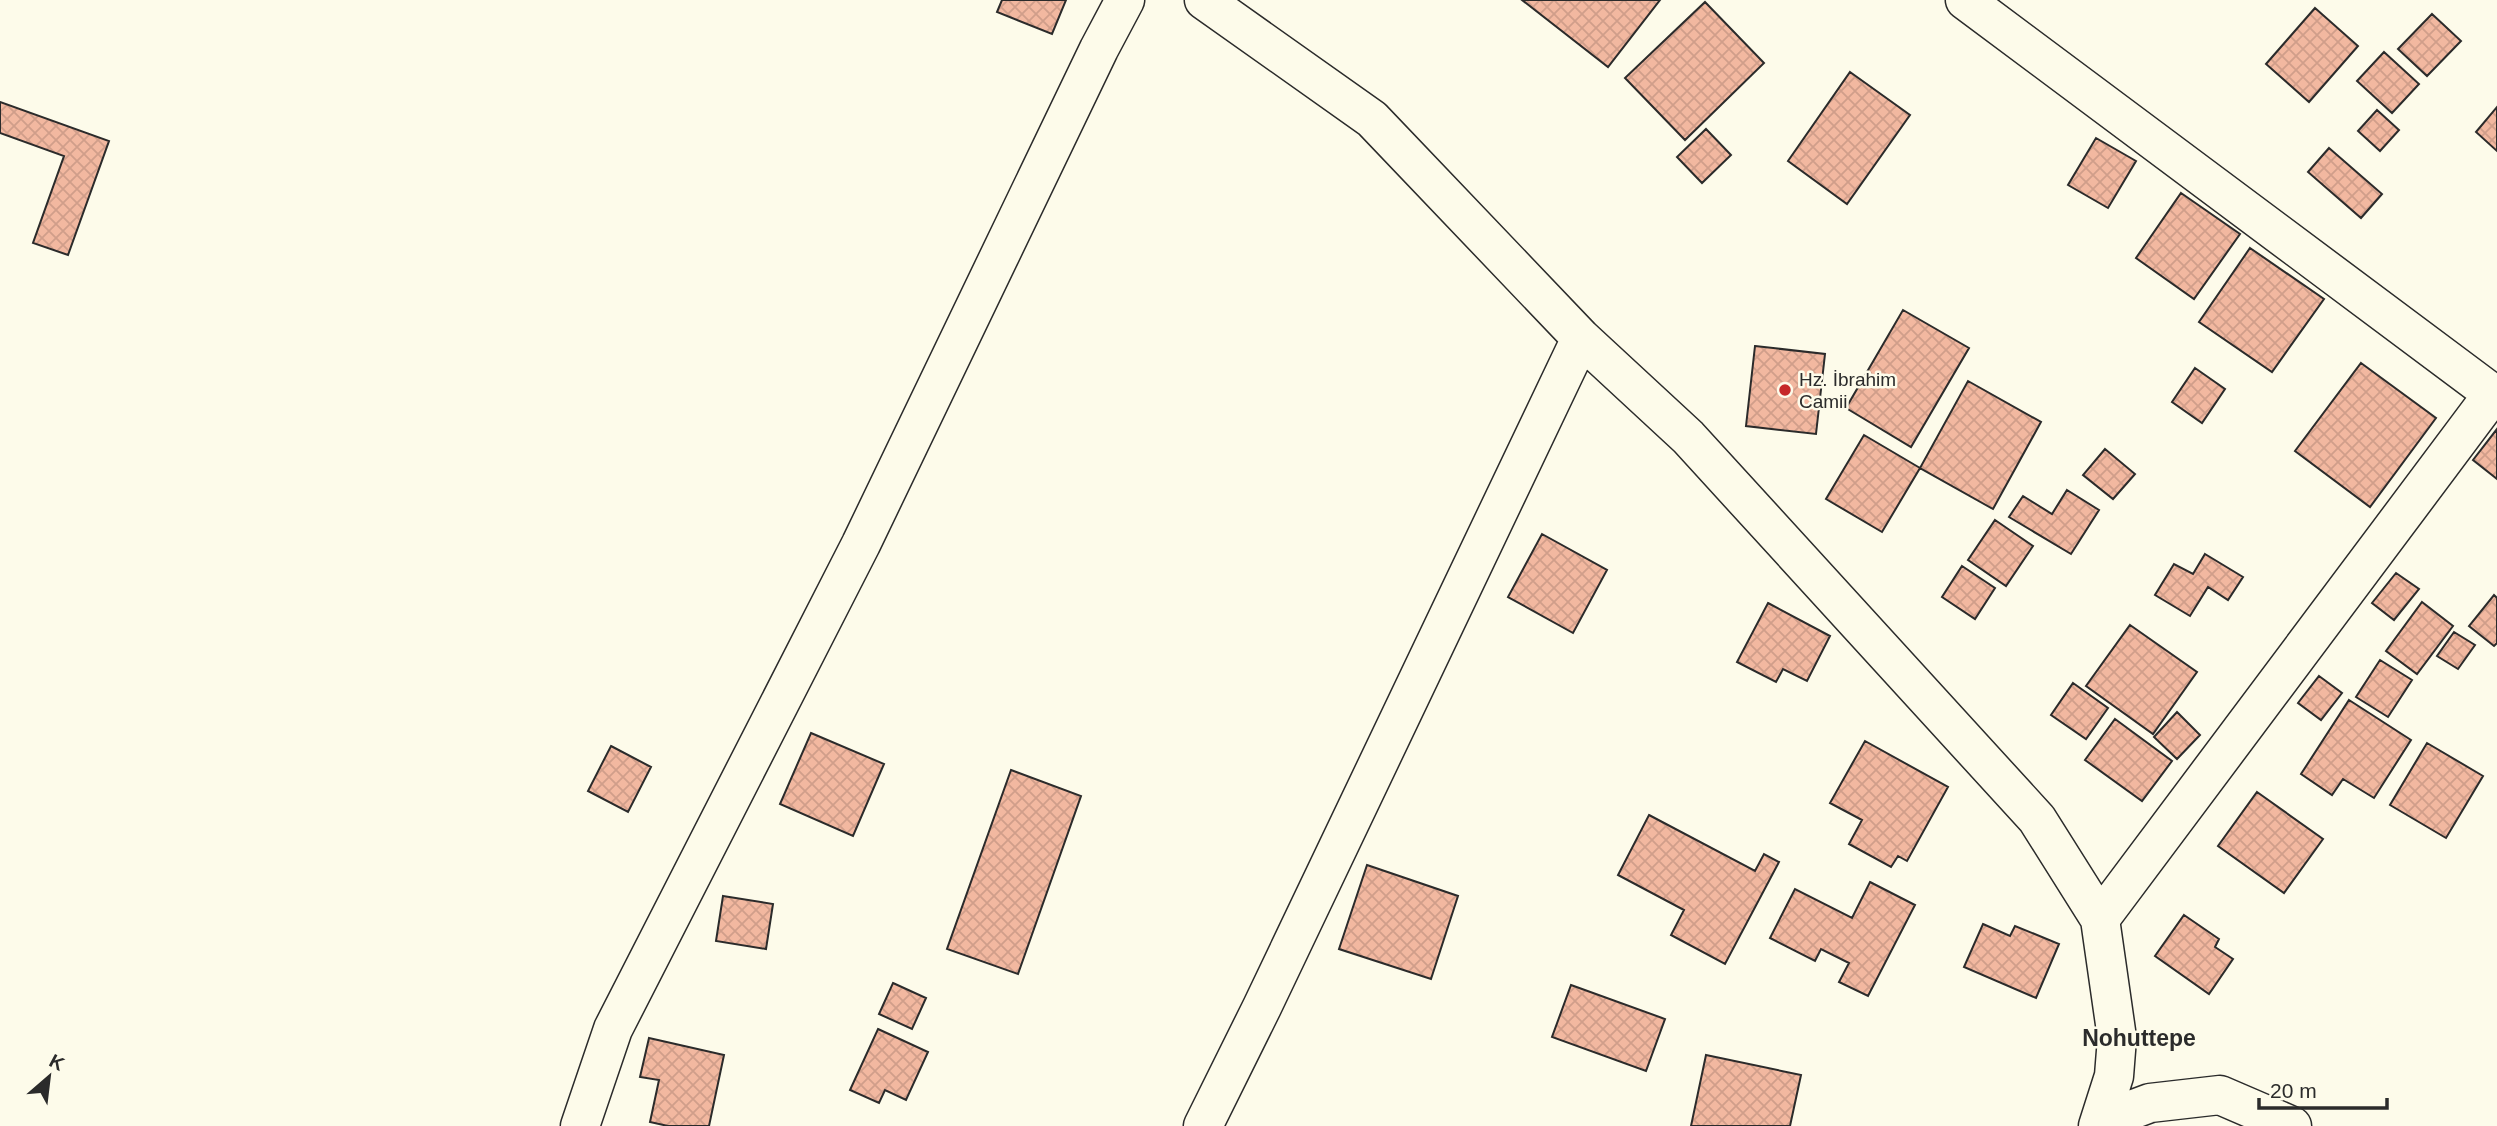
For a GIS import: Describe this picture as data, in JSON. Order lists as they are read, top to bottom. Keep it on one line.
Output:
{"districts":["Nohuttepe"],"places":["Hz. İbrahim Camii"],"scale_bar":"20 m","north":"top right"}
